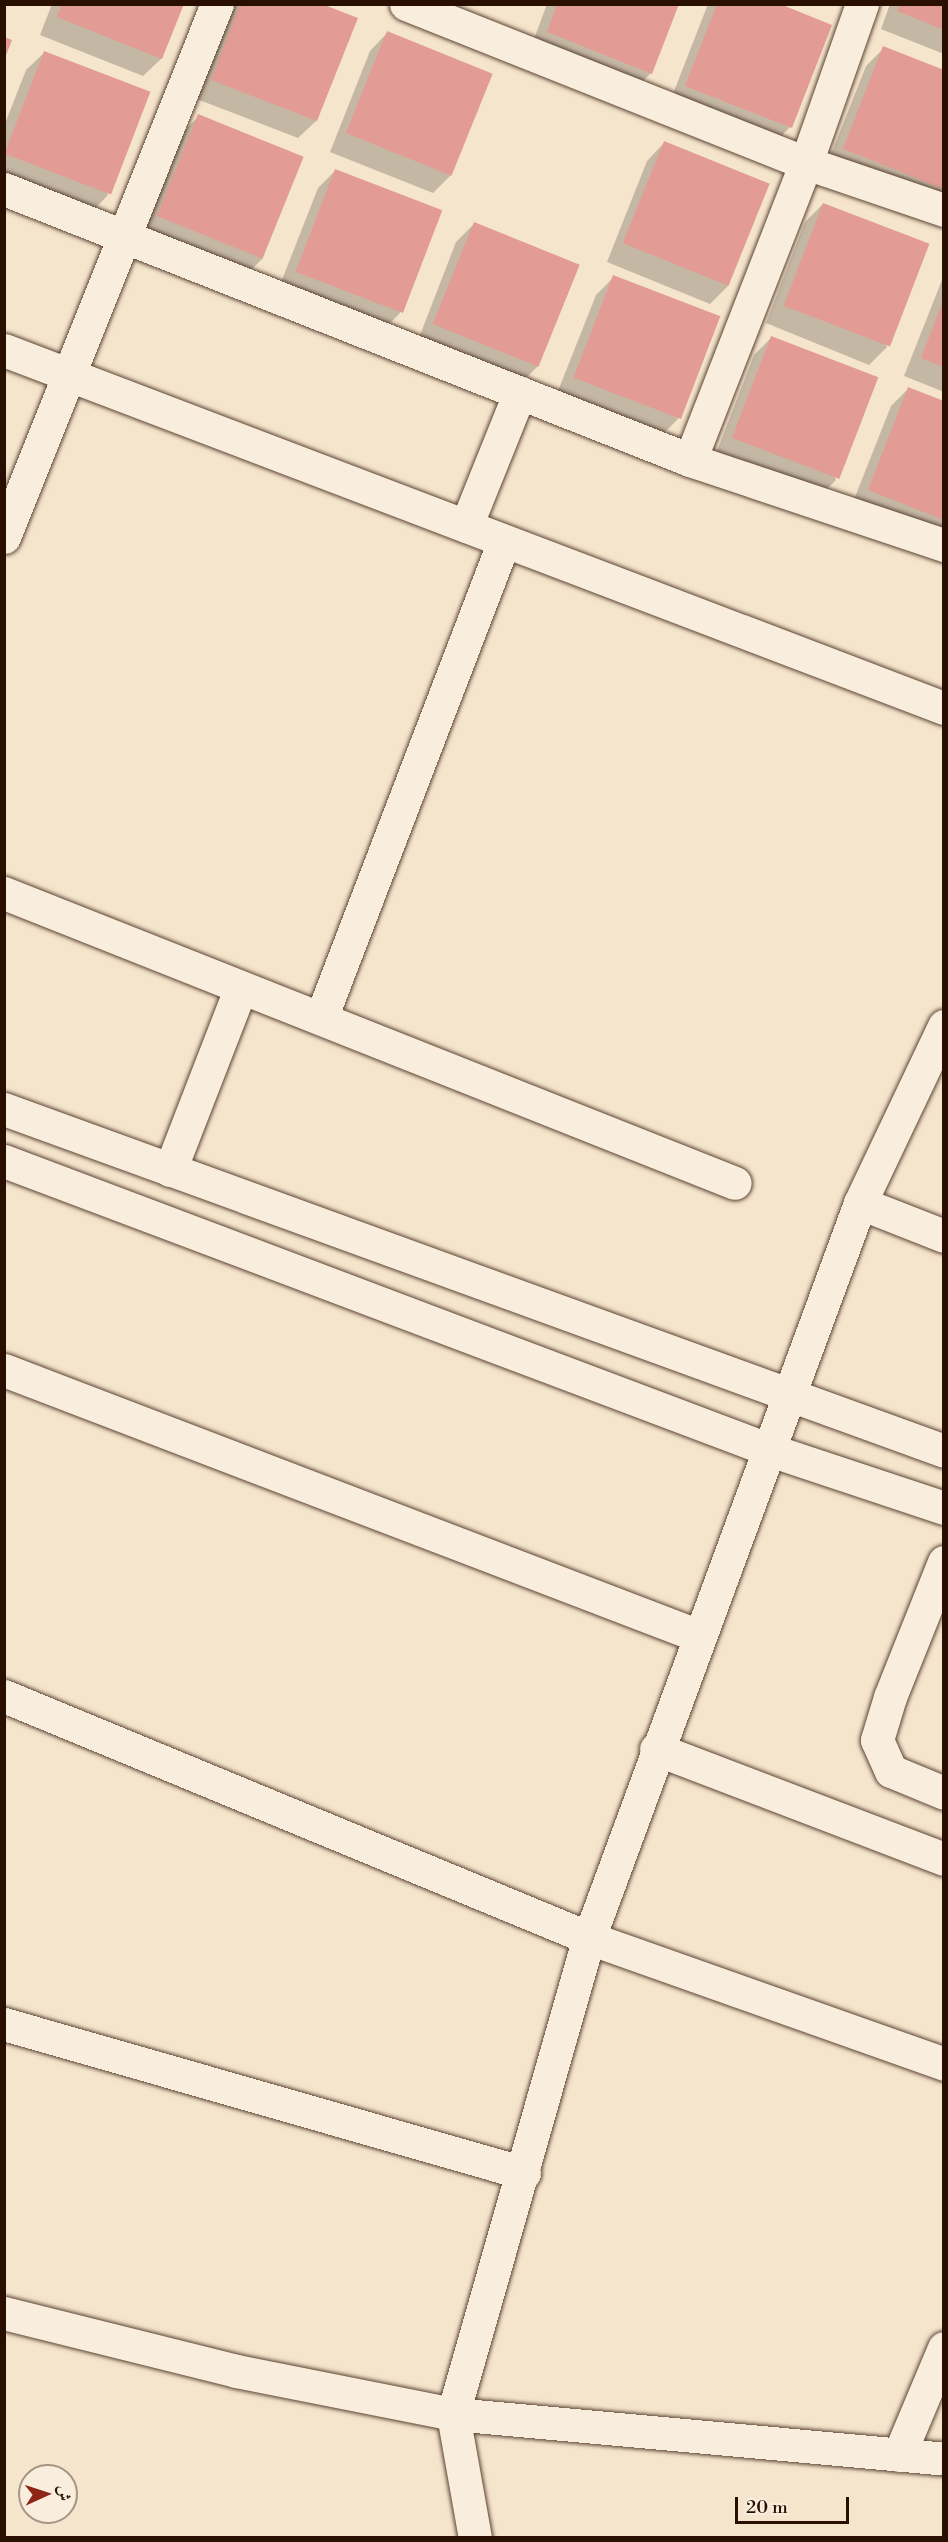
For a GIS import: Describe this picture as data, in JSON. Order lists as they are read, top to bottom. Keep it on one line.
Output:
{"scale_bar":"20 m","north":"right"}
